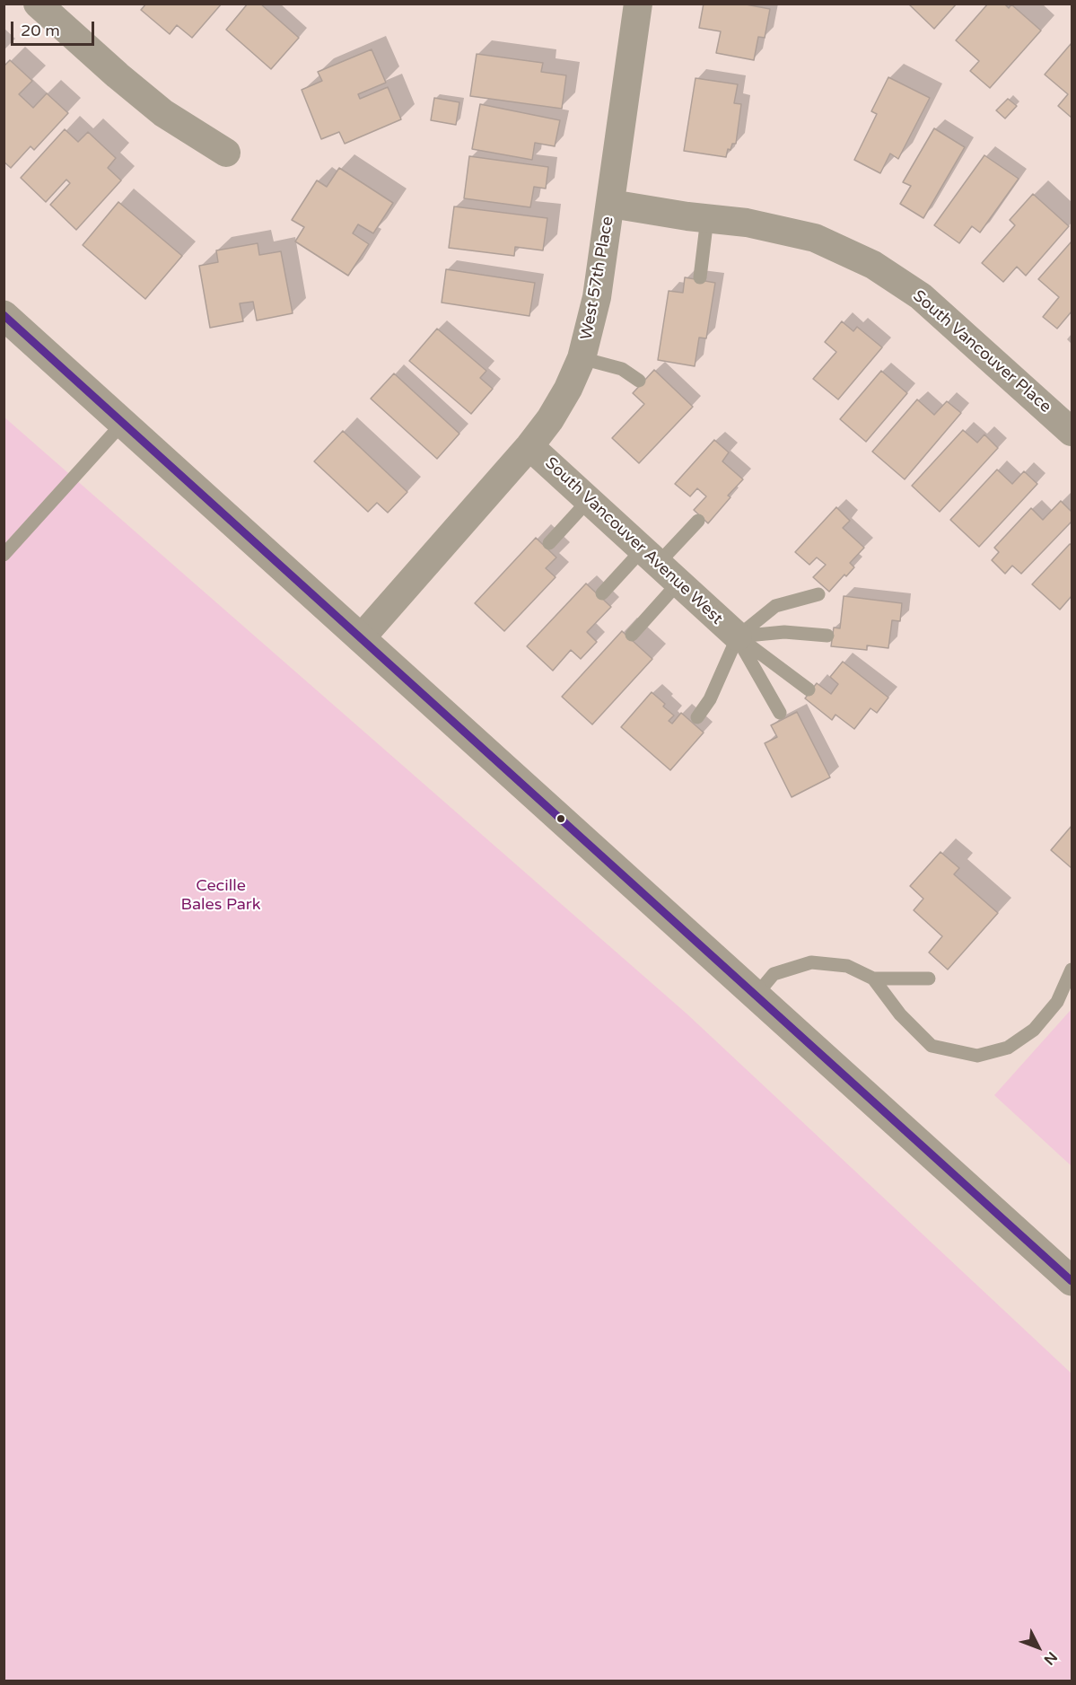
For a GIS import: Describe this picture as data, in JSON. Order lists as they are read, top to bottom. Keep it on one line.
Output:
{"streets":{"street":["West 57th Place","South Vancouver Place","South Vancouver Avenue West"]},"crossings":[["West 57th Place","South Vancouver Place"],["West 57th Place","South Vancouver Avenue West"]],"parks":["Cecille Bales Park"],"scale_bar":"20 m","north":"bottom right"}
